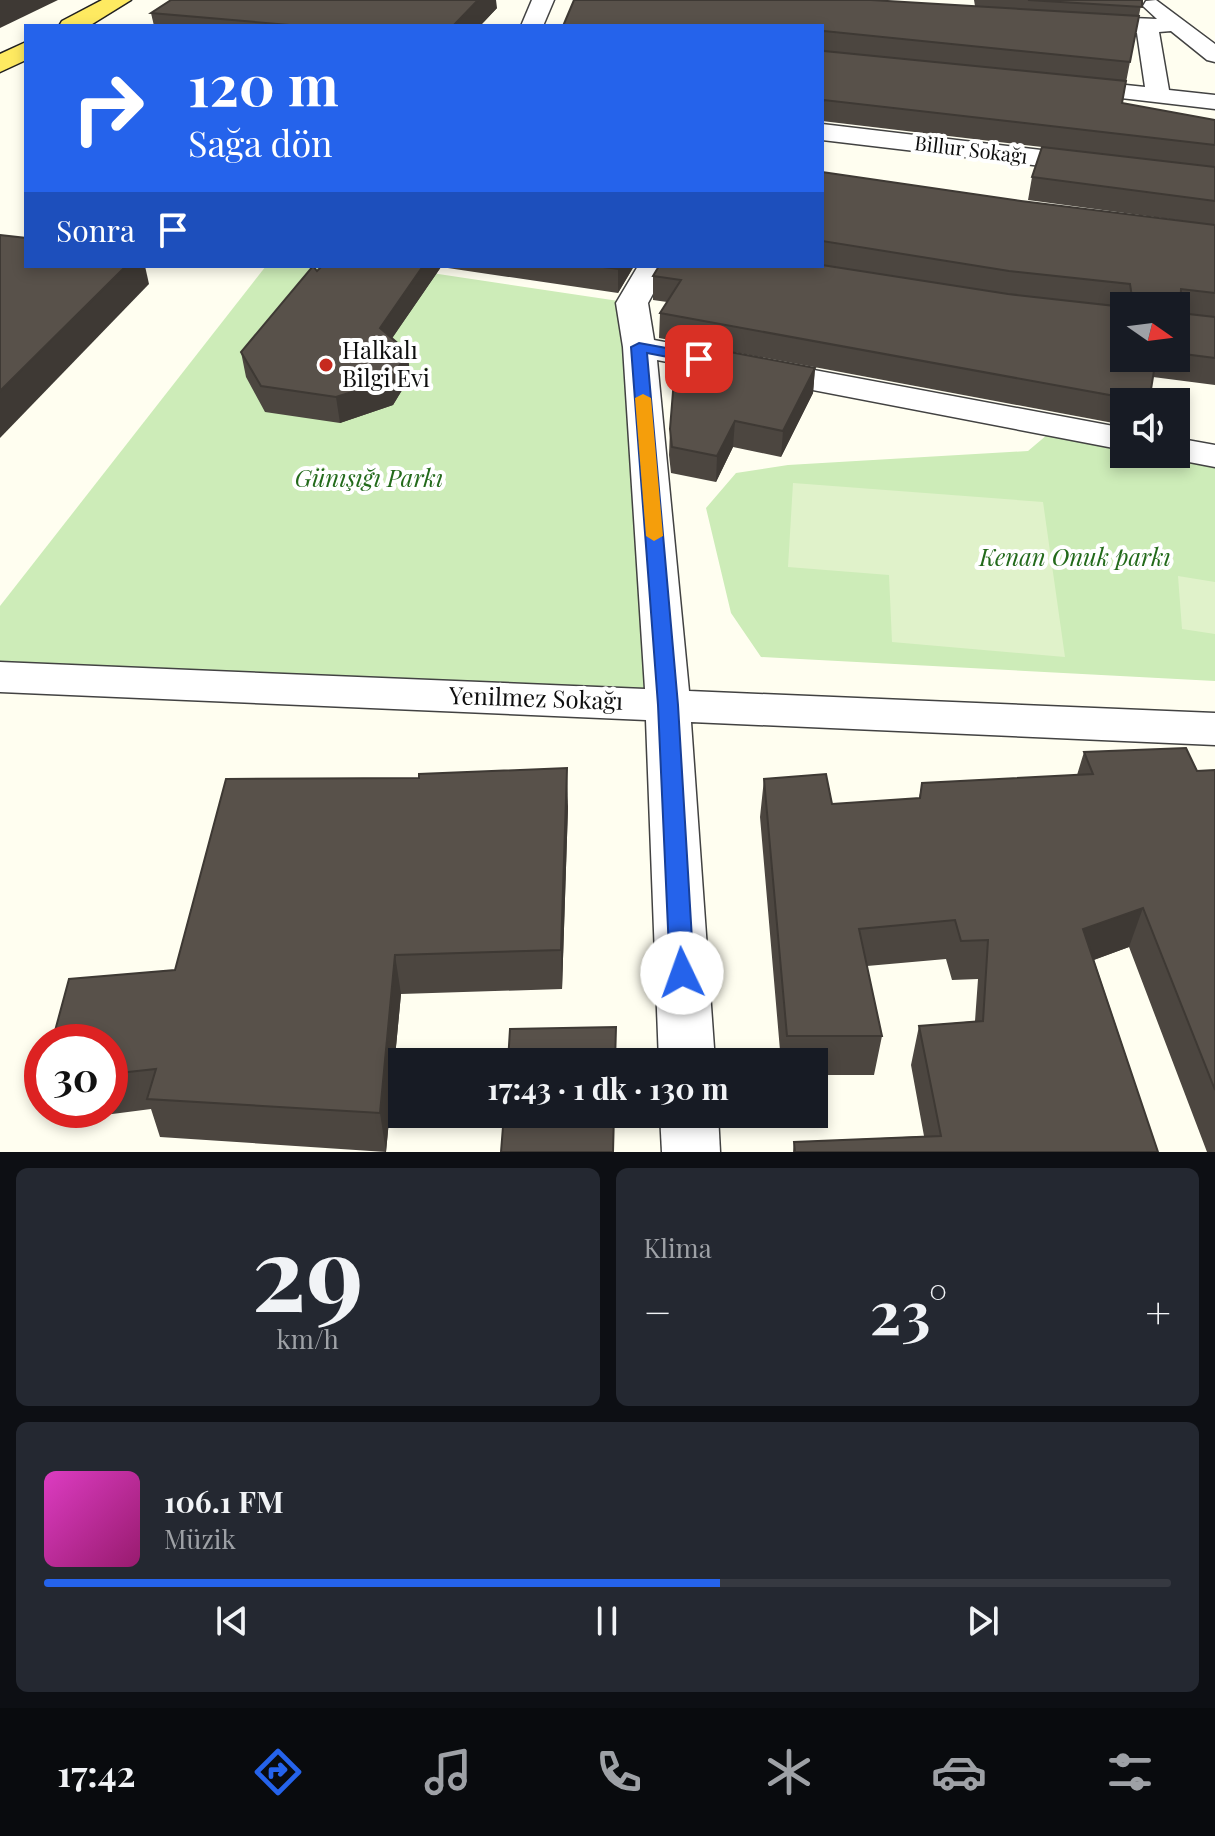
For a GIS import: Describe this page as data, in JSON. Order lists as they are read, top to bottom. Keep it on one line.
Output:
{"streets":{"street":["Billur Sokağı","Yenilmez Sokağı"]},"parks":["Günışığı Parkı","Kenan Onuk parkı"],"places":["Halkalı Bilgi Evi"],"north":"right","page":{"turn":["120 m","Sağa dön"],"then":"Sonra","limit":"30","trip":"17:43 · 1 dk · 130 m","tile":[["29","km/h"],"Klima"],"heat":["−","23°","+"],"song":["106.1 FM","Müzik"],"tabs":"17:42"}}
